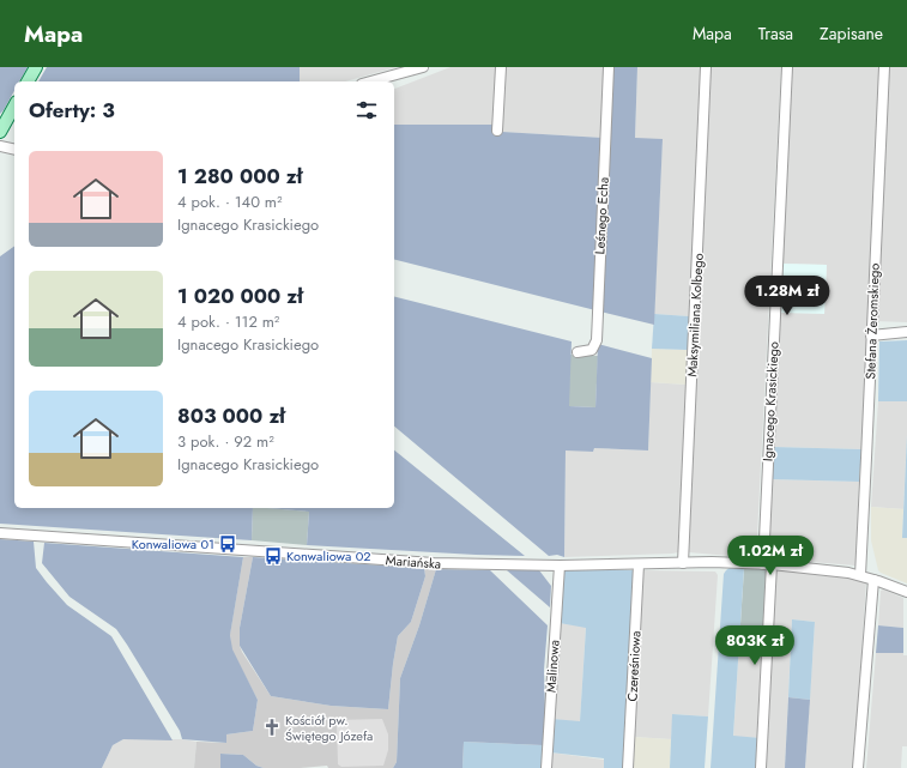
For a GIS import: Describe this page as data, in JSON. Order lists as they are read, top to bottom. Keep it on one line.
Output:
{"streets":{"street":["Leśnego Echa","Maksymiliana Kolbego","Stefana Żeromskiego","Ignacego Krasickiego","Mariańska","Malinowa","Czereśniowa"]},"crossings":[["Maksymiliana Kolbego","Mariańska"],["Stefana Żeromskiego","Mariańska"],["Ignacego Krasickiego","Mariańska"],["Mariańska","Malinowa"],["Mariańska","Czereśniowa"]],"places":{"bus stop":["Konwaliowa 01","Konwaliowa 02"],"church":["Kościół pw. Świętego Józefa"]},"page":{"header":"Mapa","nav":["Mapa","Trasa","Zapisane"],"heading":"Oferty: 3","list":[{"name":"1 280 000 zł","note":"4 pok. · 140 m² · Ignacego Krasickiego"},{"name":"1 020 000 zł","note":"4 pok. · 112 m² · Ignacego Krasickiego"},{"name":"803 000 zł","note":"3 pok. · 92 m² · Ignacego Krasickiego"}],"price":["1.28M zł","1.02M zł","803K zł"]}}
